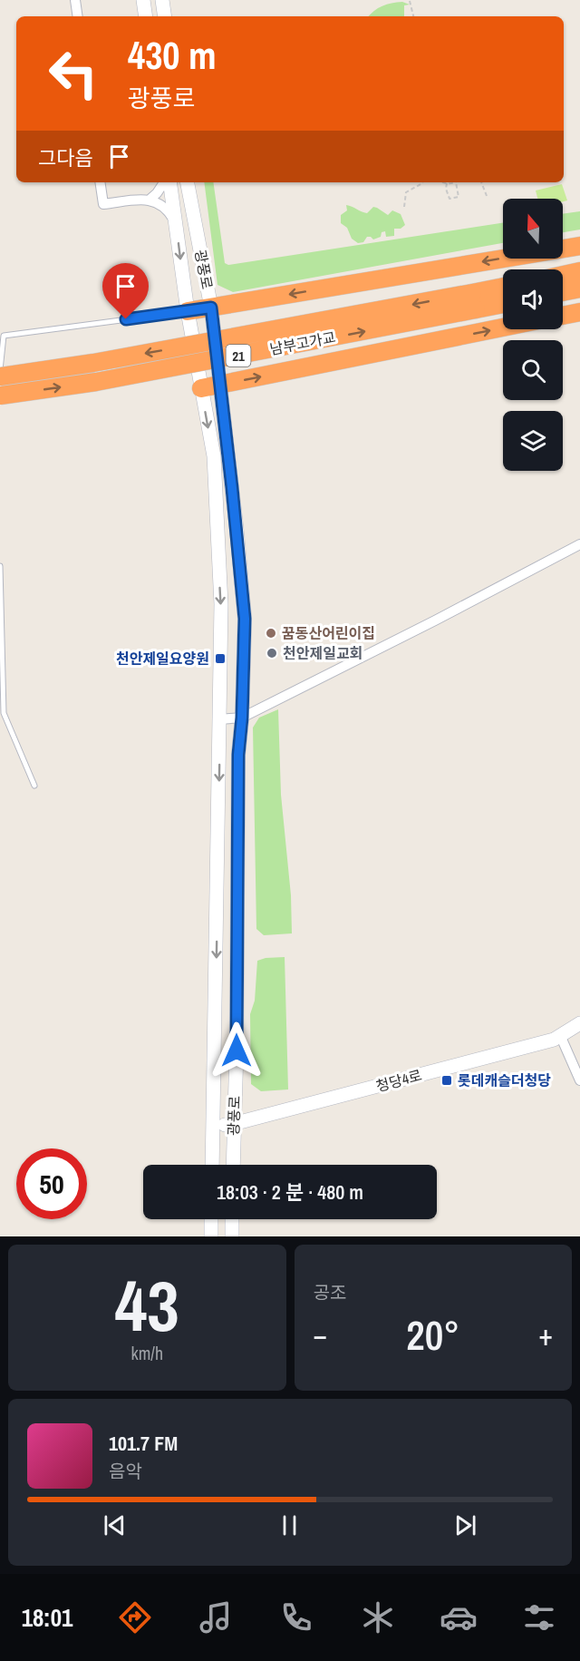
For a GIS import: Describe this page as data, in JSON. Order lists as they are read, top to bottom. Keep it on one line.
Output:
{"streets":{"highway":["남부고가교","21"],"main road":["광풍로","청당4로"]},"crossings":[["광풍로","청당4로"],["남부고가교","21"]],"places":{"other":["꿈동산어린이집","천안제일교회"],"transit":["천안제일요양원","롯데캐슬더청당"]},"north":"top","page":{"turn":["430 m","광풍로"],"then":"그다음","limit":"50","trip":"18:03 · 2 분 · 480 m","tile":[["43","km/h"],"공조"],"heat":["−","20°","+"],"song":["101.7 FM","음악"],"tabs":"18:01"}}
